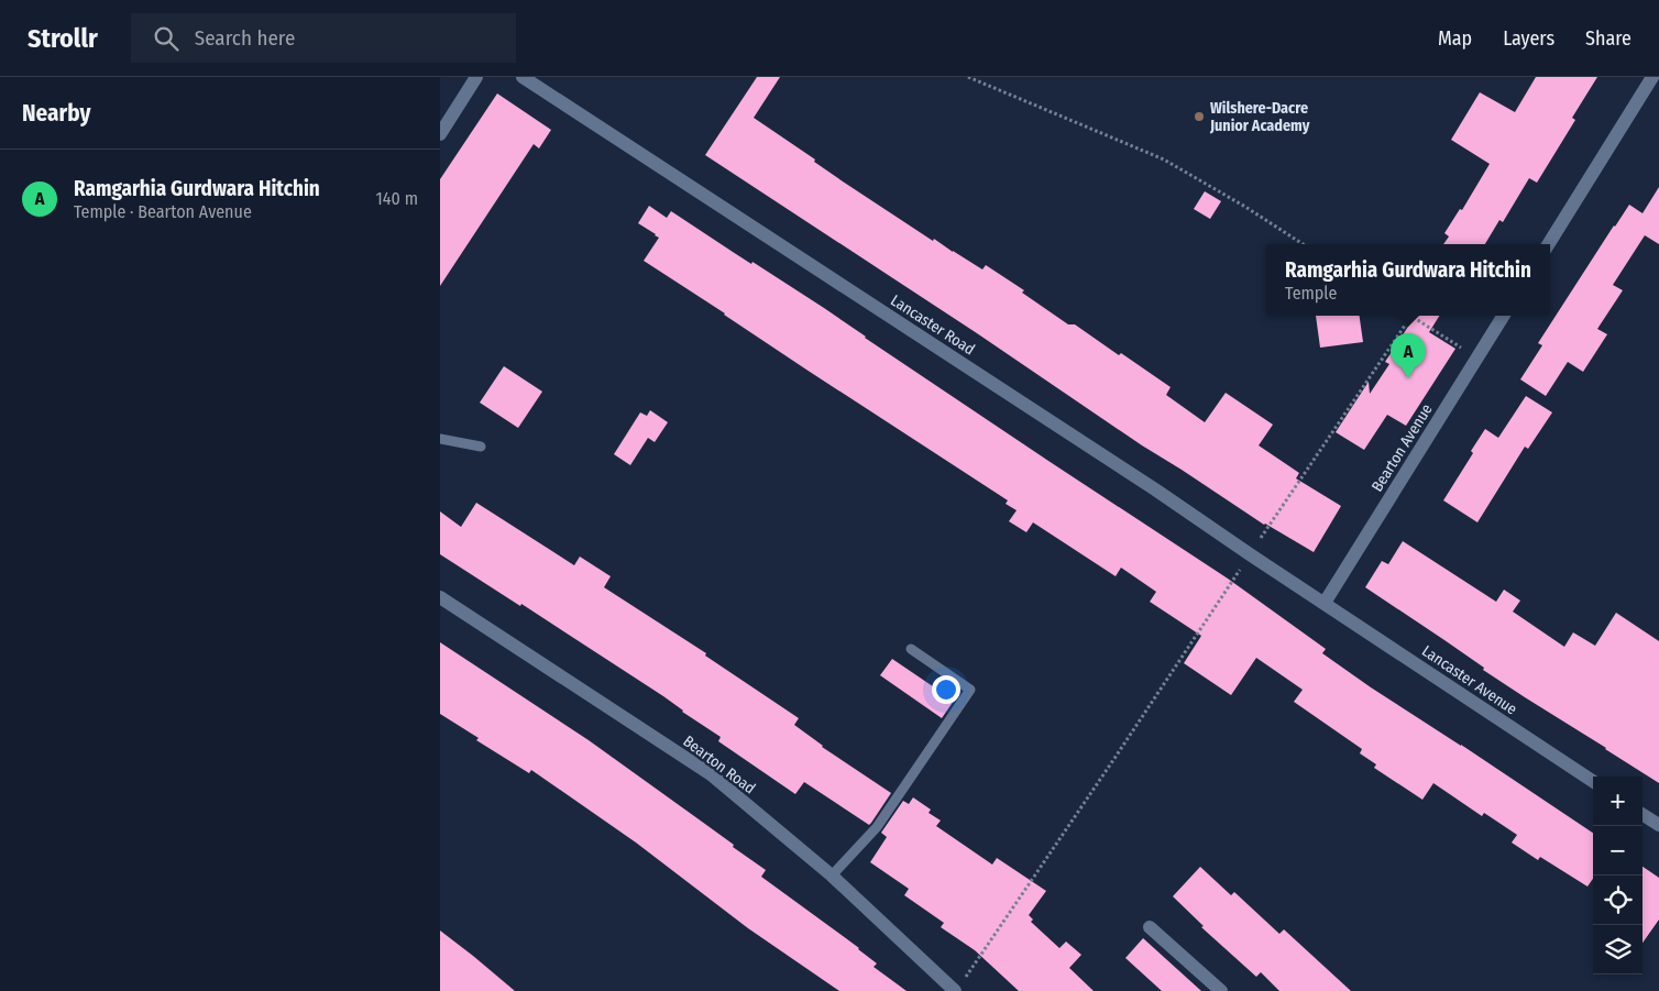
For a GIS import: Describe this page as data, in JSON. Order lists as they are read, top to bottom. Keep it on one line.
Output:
{"streets":{"street":["Lancaster Road","Bearton Avenue","Lancaster Avenue","Bearton Road"]},"crossings":[["Lancaster Road","Bearton Avenue"],["Lancaster Road","Lancaster Avenue"],["Bearton Avenue","Lancaster Avenue"]],"places":["Wilshere-Dacre Junior Academy"],"page":{"header":"Strollr","search":"Search here","nav":["Map","Layers","Share"],"heading":"Nearby","list":[{"mark":"A","name":"Ramgarhia Gurdwara Hitchin","note":"Temple · Bearton Avenue","value":"140 m"}],"popup":["Ramgarhia Gurdwara Hitchin","Temple"],"pins":"A","map_buttons":["+","−"]}}
